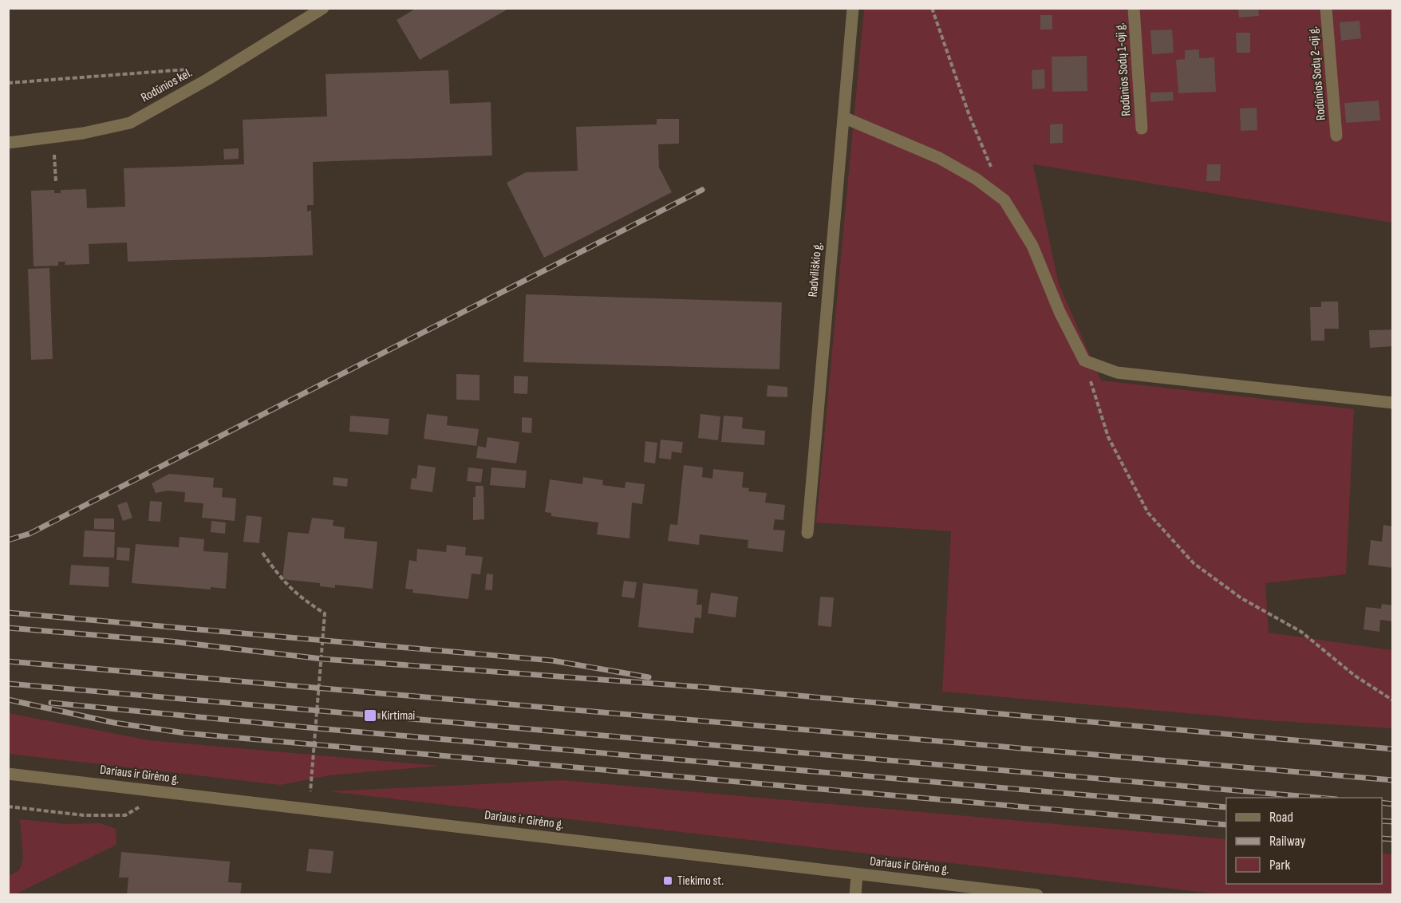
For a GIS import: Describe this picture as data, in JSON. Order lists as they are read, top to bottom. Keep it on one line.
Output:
{"streets":{"street":["Rodūnios Sodų 1-oji g.","Rodūnios Sodų 2-oji g.","Rodūnios kel.","Radviliškio g.","Dariaus ir Girėno g."]},"places":{"transit":["Kirtimai","Tiekimo st."]},"legend":["Road","Railway","Park"]}
